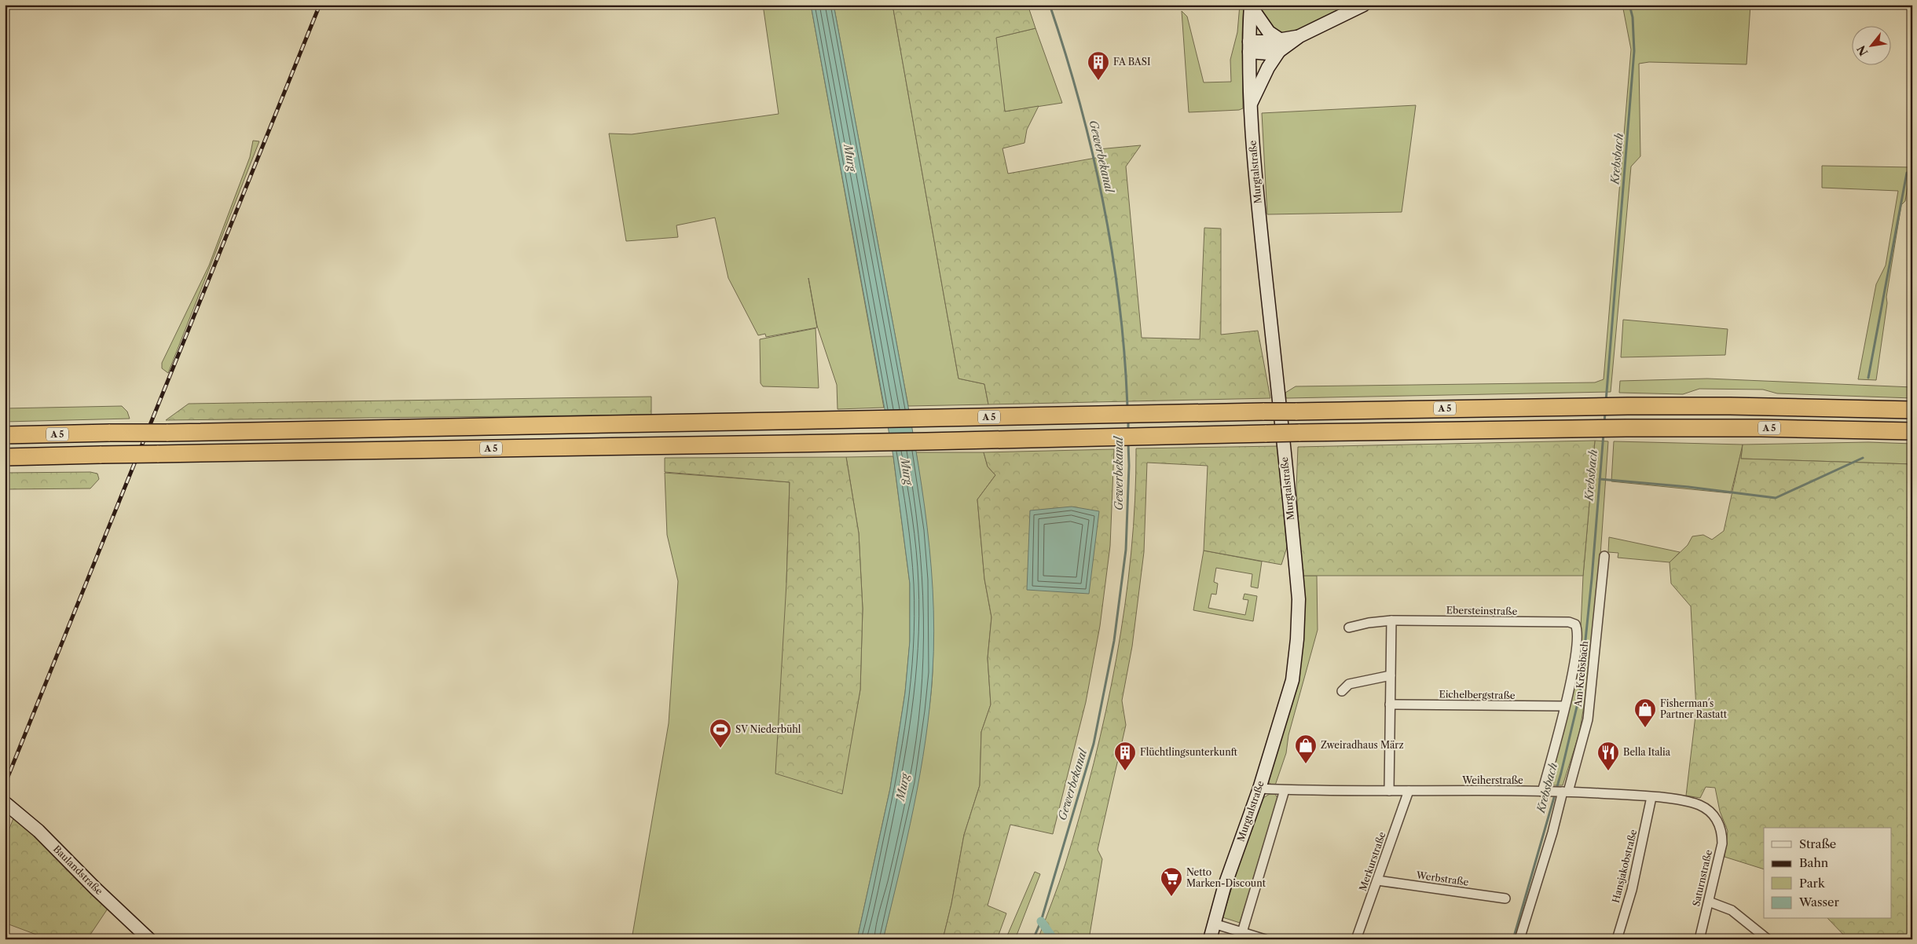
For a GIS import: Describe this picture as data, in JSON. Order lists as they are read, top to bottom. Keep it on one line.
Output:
{"streets":{"highway":["A 5"],"main road":["Murgtalstraße","Baulandstraße"],"street":["Ebersteinstraße","Am Krebsbach","Eichelbergstraße","Weiherstraße","Merkurstraße","Hansjakobstraße","Saturnstraße","Werbstraße"]},"crossings":[["Murgtalstraße","Weiherstraße"],["Ebersteinstraße","Eichelbergstraße"],["Am Krebsbach","Weiherstraße"],["Weiherstraße","Merkurstraße"],["Weiherstraße","Hansjakobstraße"],["Weiherstraße","Saturnstraße"],["Merkurstraße","Werbstraße"]],"water":["Gewerbekanal","Murg","Krebsbach"],"places":{"building":["FA BASI","Flüchtlingsunterkunft"],"shop":["Fisherman´s Partner Rastatt","Zweiradhaus März"],"sports":["SV Niederbühl"],"restaurant":["Bella Italia"],"supermarket":["Netto Marken-Discount"]},"legend":["Straße","Bahn","Park","Wasser"],"north":"bottom left"}
